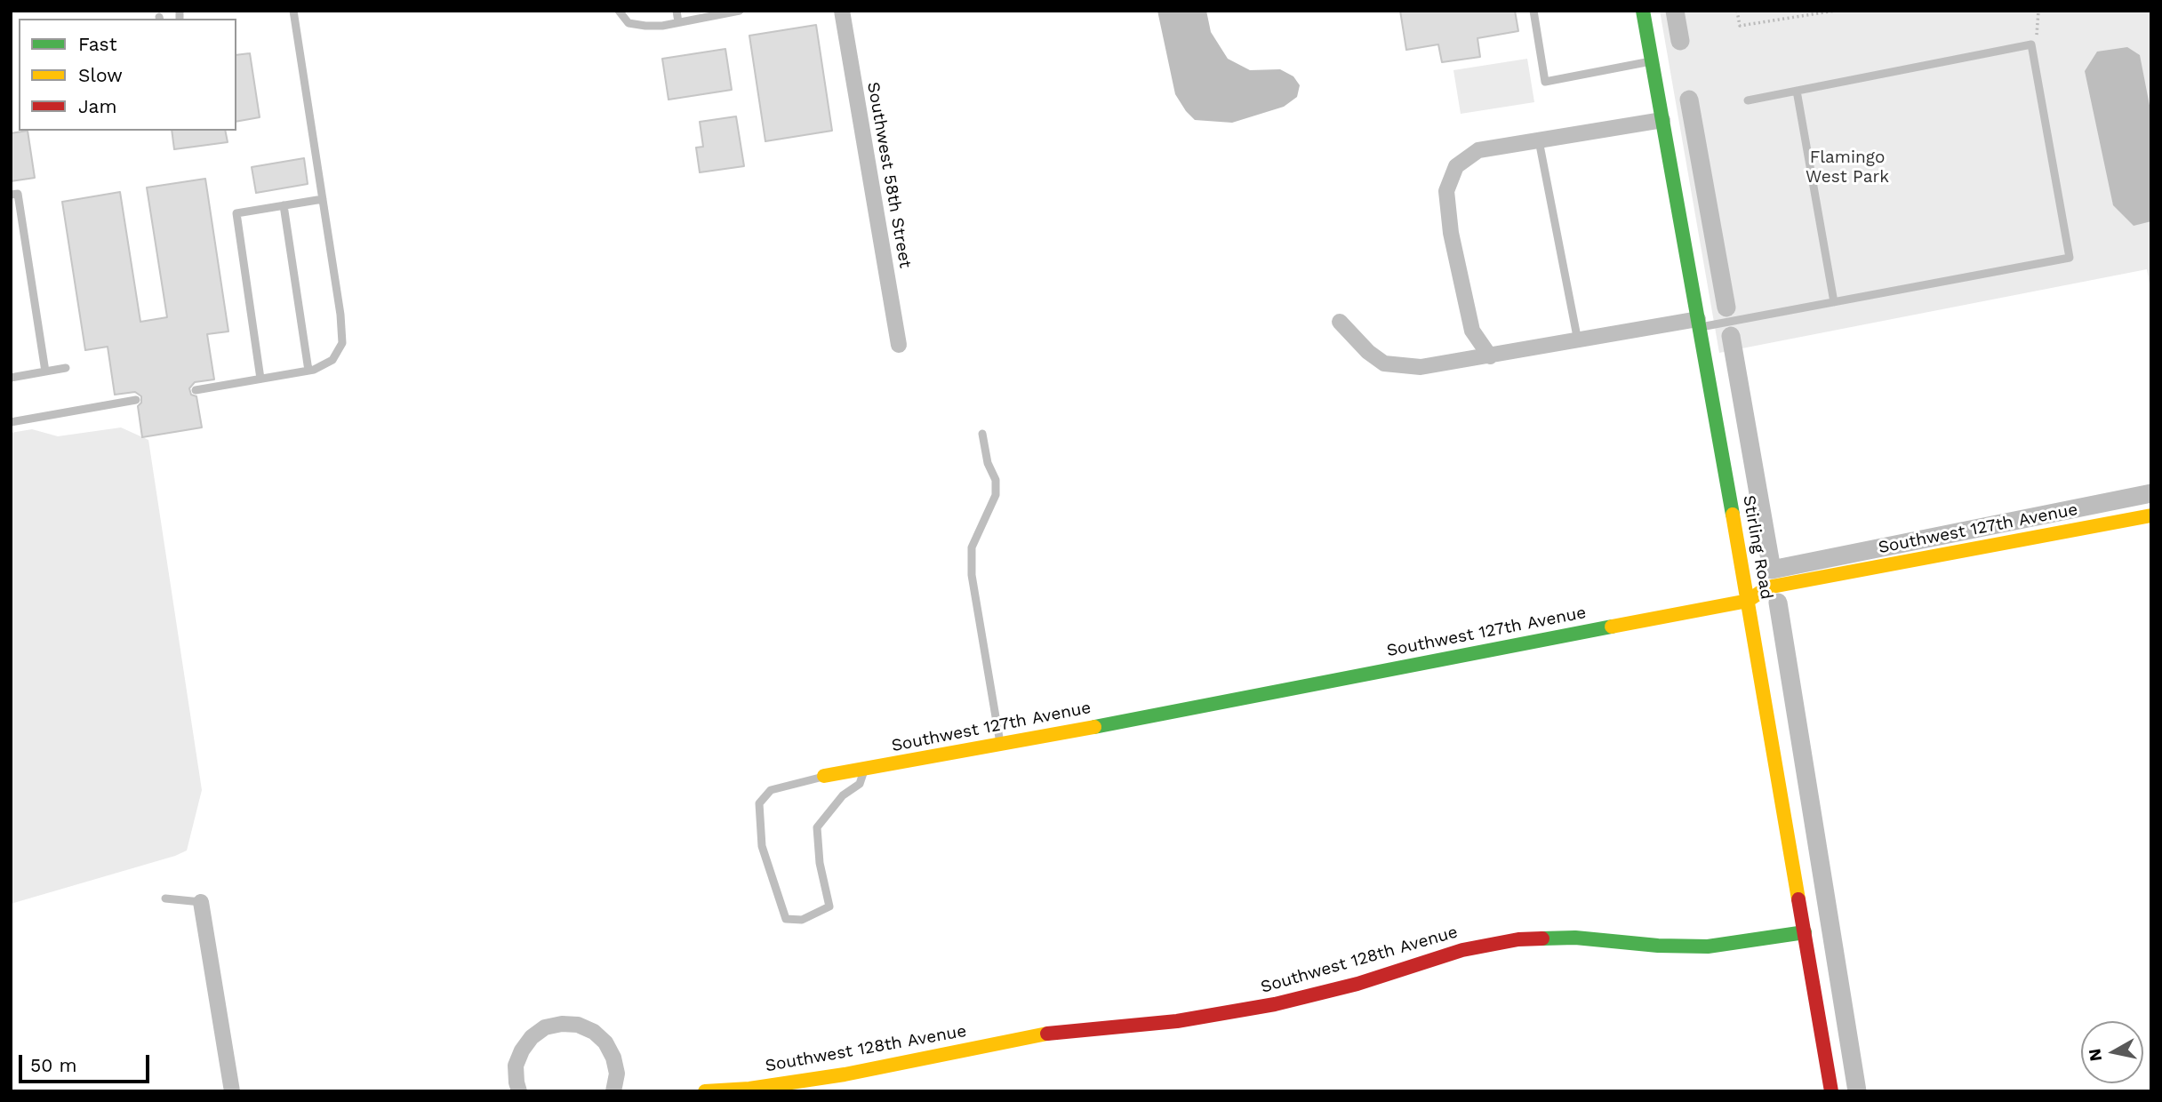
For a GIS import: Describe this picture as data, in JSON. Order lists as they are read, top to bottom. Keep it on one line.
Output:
{"streets":{"street":["Southwest 58th Street","Southwest 127th Avenue","Stirling Road","Southwest 128th Avenue"]},"crossings":[["Southwest 127th Avenue","Stirling Road"],["Stirling Road","Southwest 128th Avenue"]],"parks":["Flamingo West Park"],"legend":["Fast","Slow","Jam"],"scale_bar":"50 m","north":"left"}
